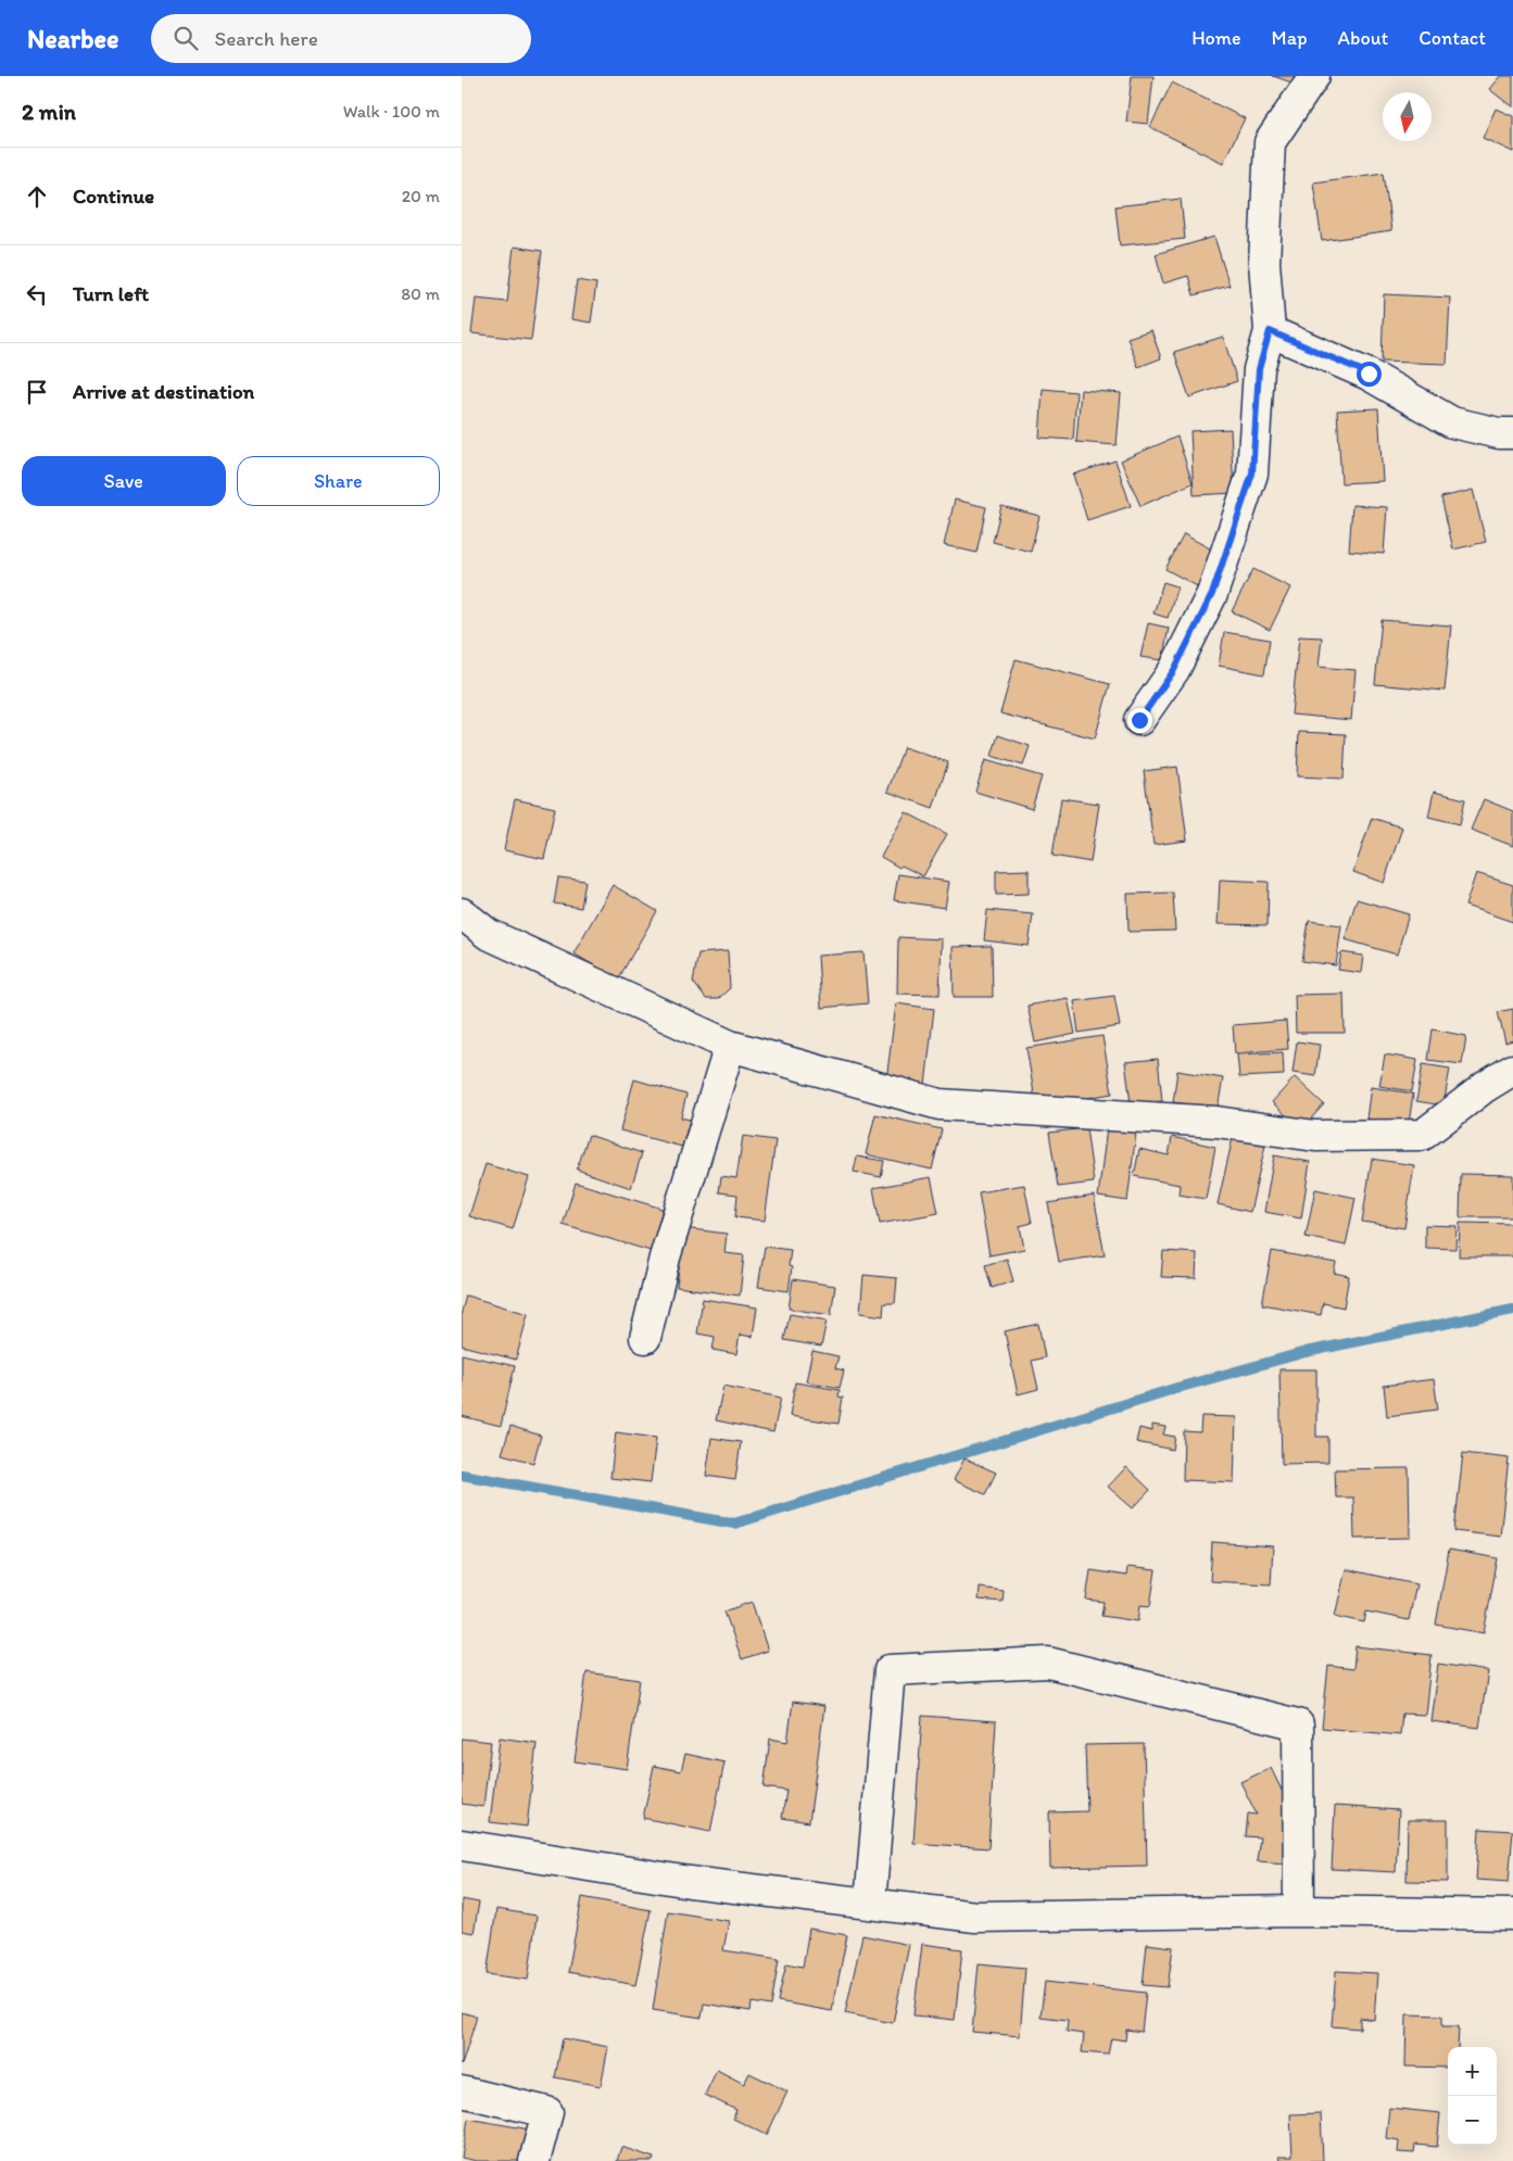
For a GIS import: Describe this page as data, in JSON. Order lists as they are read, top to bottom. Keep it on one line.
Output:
{"north":"bottom","page":{"header":"Nearbee","search":"Search here","nav":["Home","Map","About","Contact"],"heading":["2 min","Walk · 100 m"],"list":[["Continue","20 m"],["Turn left","80 m"],"Arrive at destination"],"buttons":["Save","Share"],"map_buttons":["+","−"]}}
